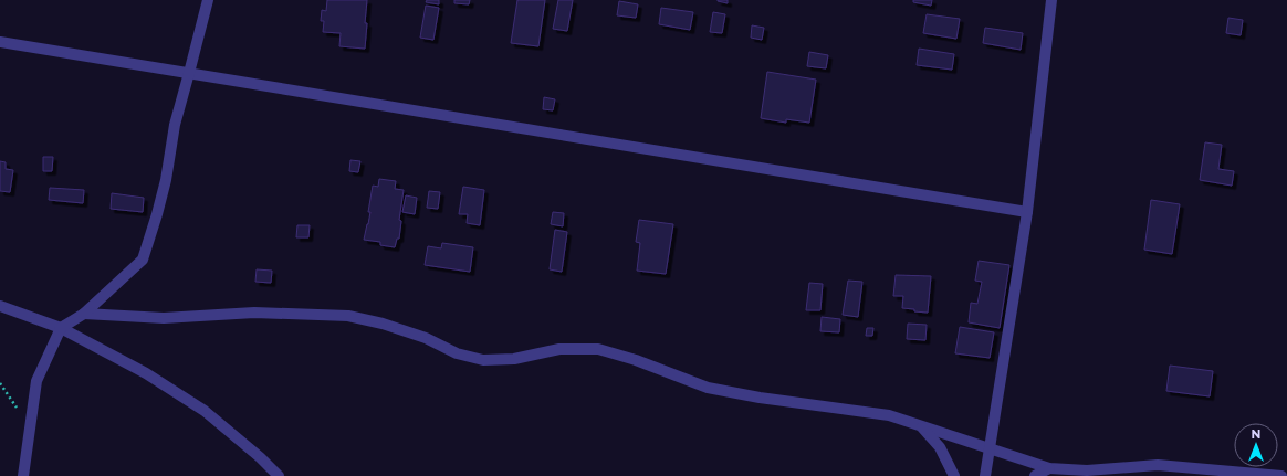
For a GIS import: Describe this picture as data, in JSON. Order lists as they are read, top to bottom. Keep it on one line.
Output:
{"north":"top"}
